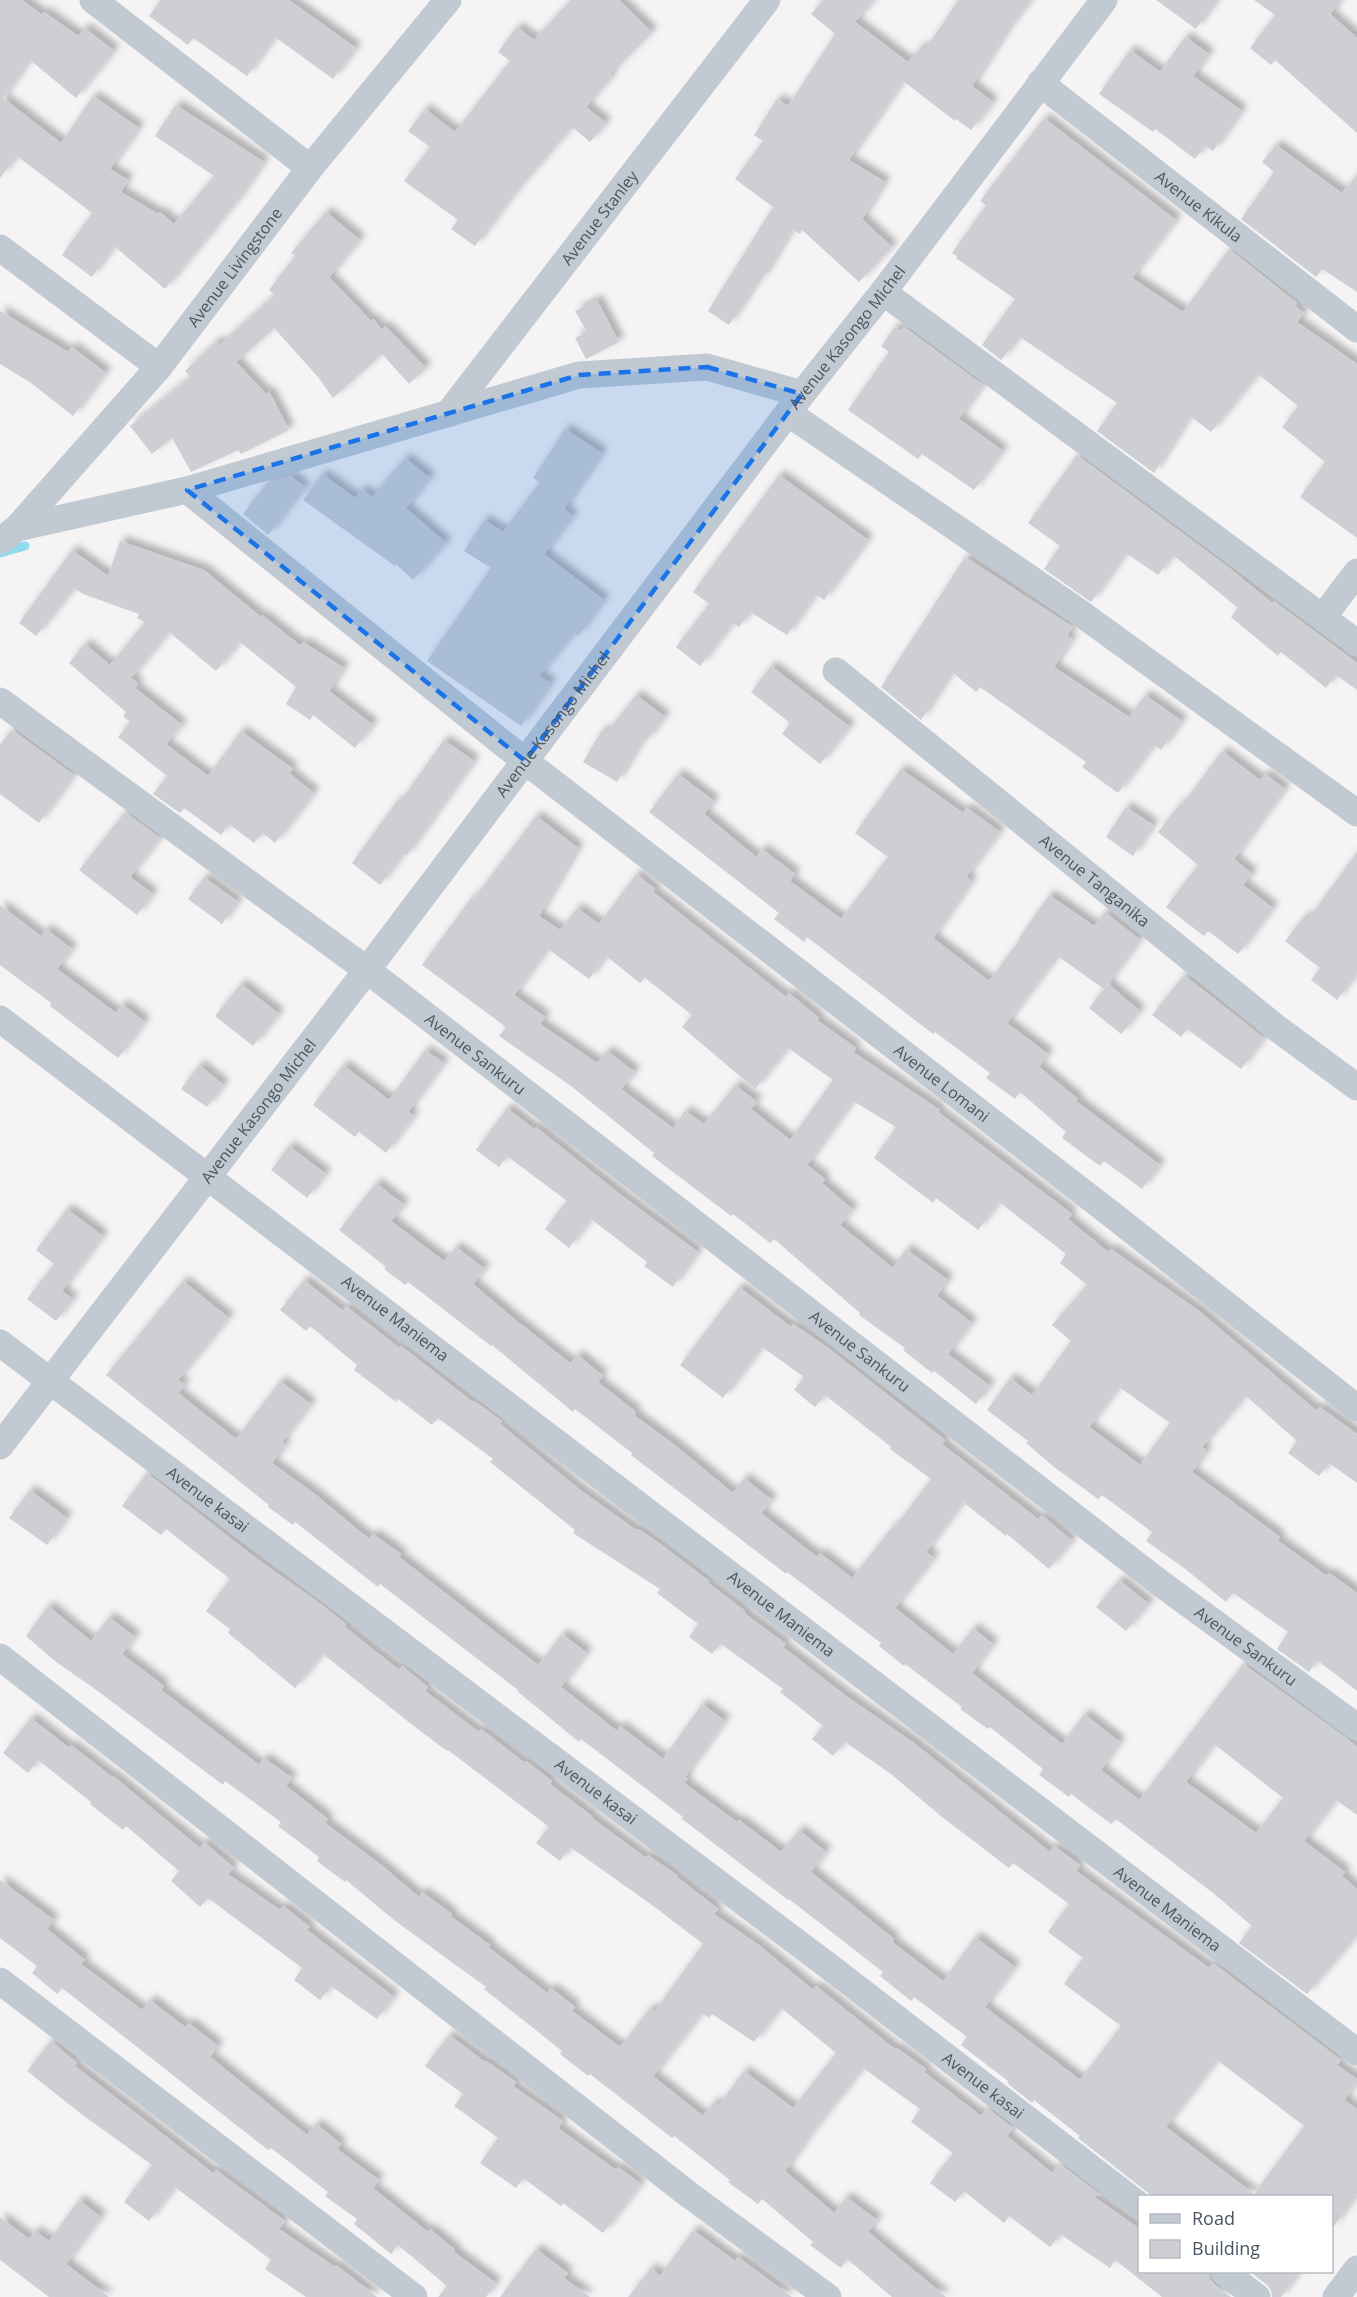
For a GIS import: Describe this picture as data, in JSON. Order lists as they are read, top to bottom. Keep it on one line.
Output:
{"streets":{"street":["Avenue Kikula","Avenue Stanley","Avenue Livingstone","Avenue Kasongo Michel","Avenue Tanganika","Avenue Sankuru","Avenue Lomani","Avenue Maniema","Avenue kasai"]},"crossings":[["Avenue Kikula","Avenue Kasongo Michel"],["Avenue Kasongo Michel","Avenue Sankuru"],["Avenue Kasongo Michel","Avenue Lomani"],["Avenue Kasongo Michel","Avenue Maniema"],["Avenue Kasongo Michel","Avenue kasai"]],"legend":["Road","Building"]}
